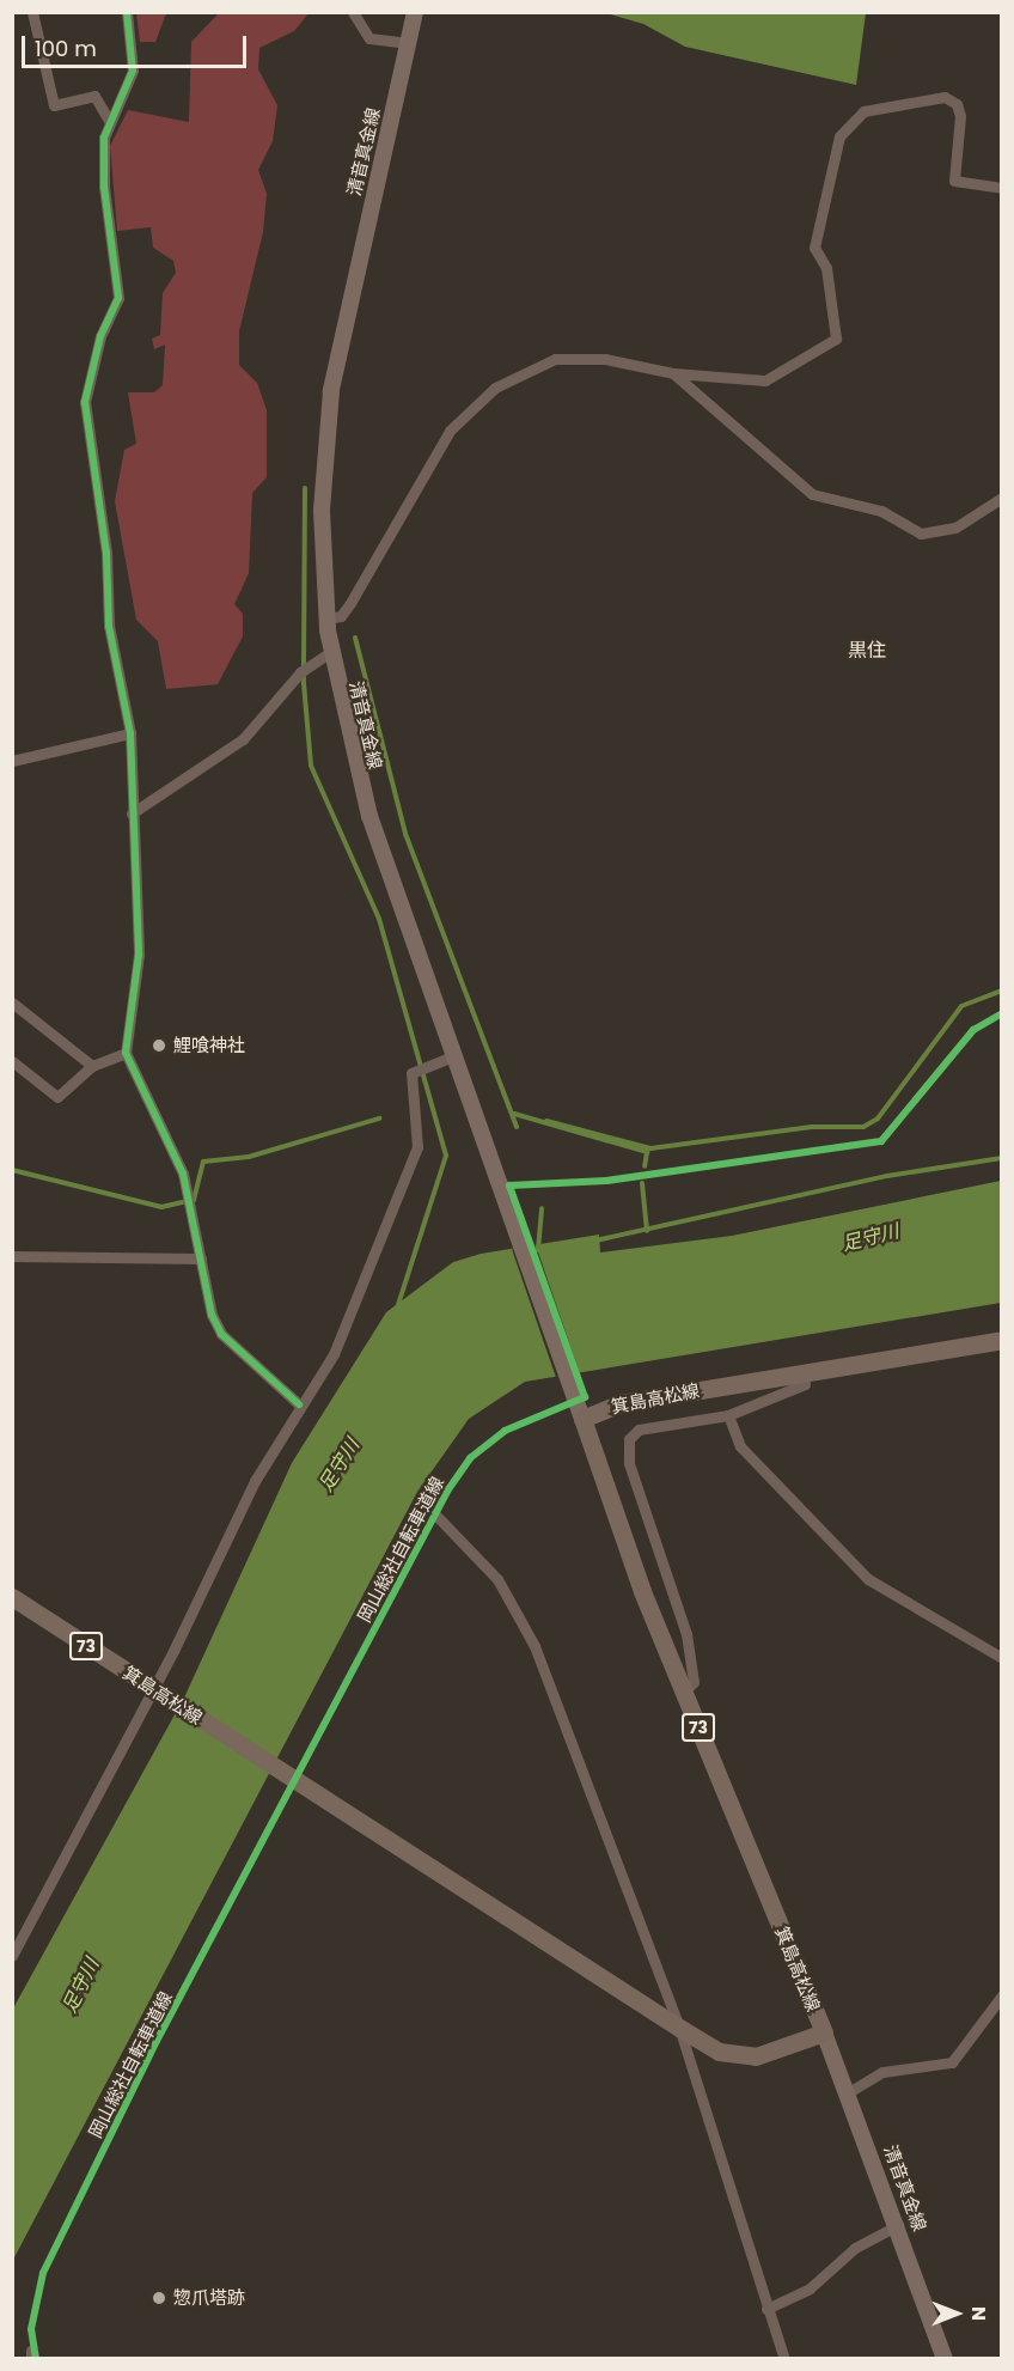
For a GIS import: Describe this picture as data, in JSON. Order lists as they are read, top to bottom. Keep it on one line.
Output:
{"streets":{"main road":["清音真金線","箕島高松線","73"],"cycle path":["岡山総社自転車道線"]},"crossings":[["清音真金線","箕島高松線"]],"districts":["黒住"],"water":["足守川"],"places":["鯉喰神社","惣爪塔跡"],"scale_bar":"100 m","north":"right"}
